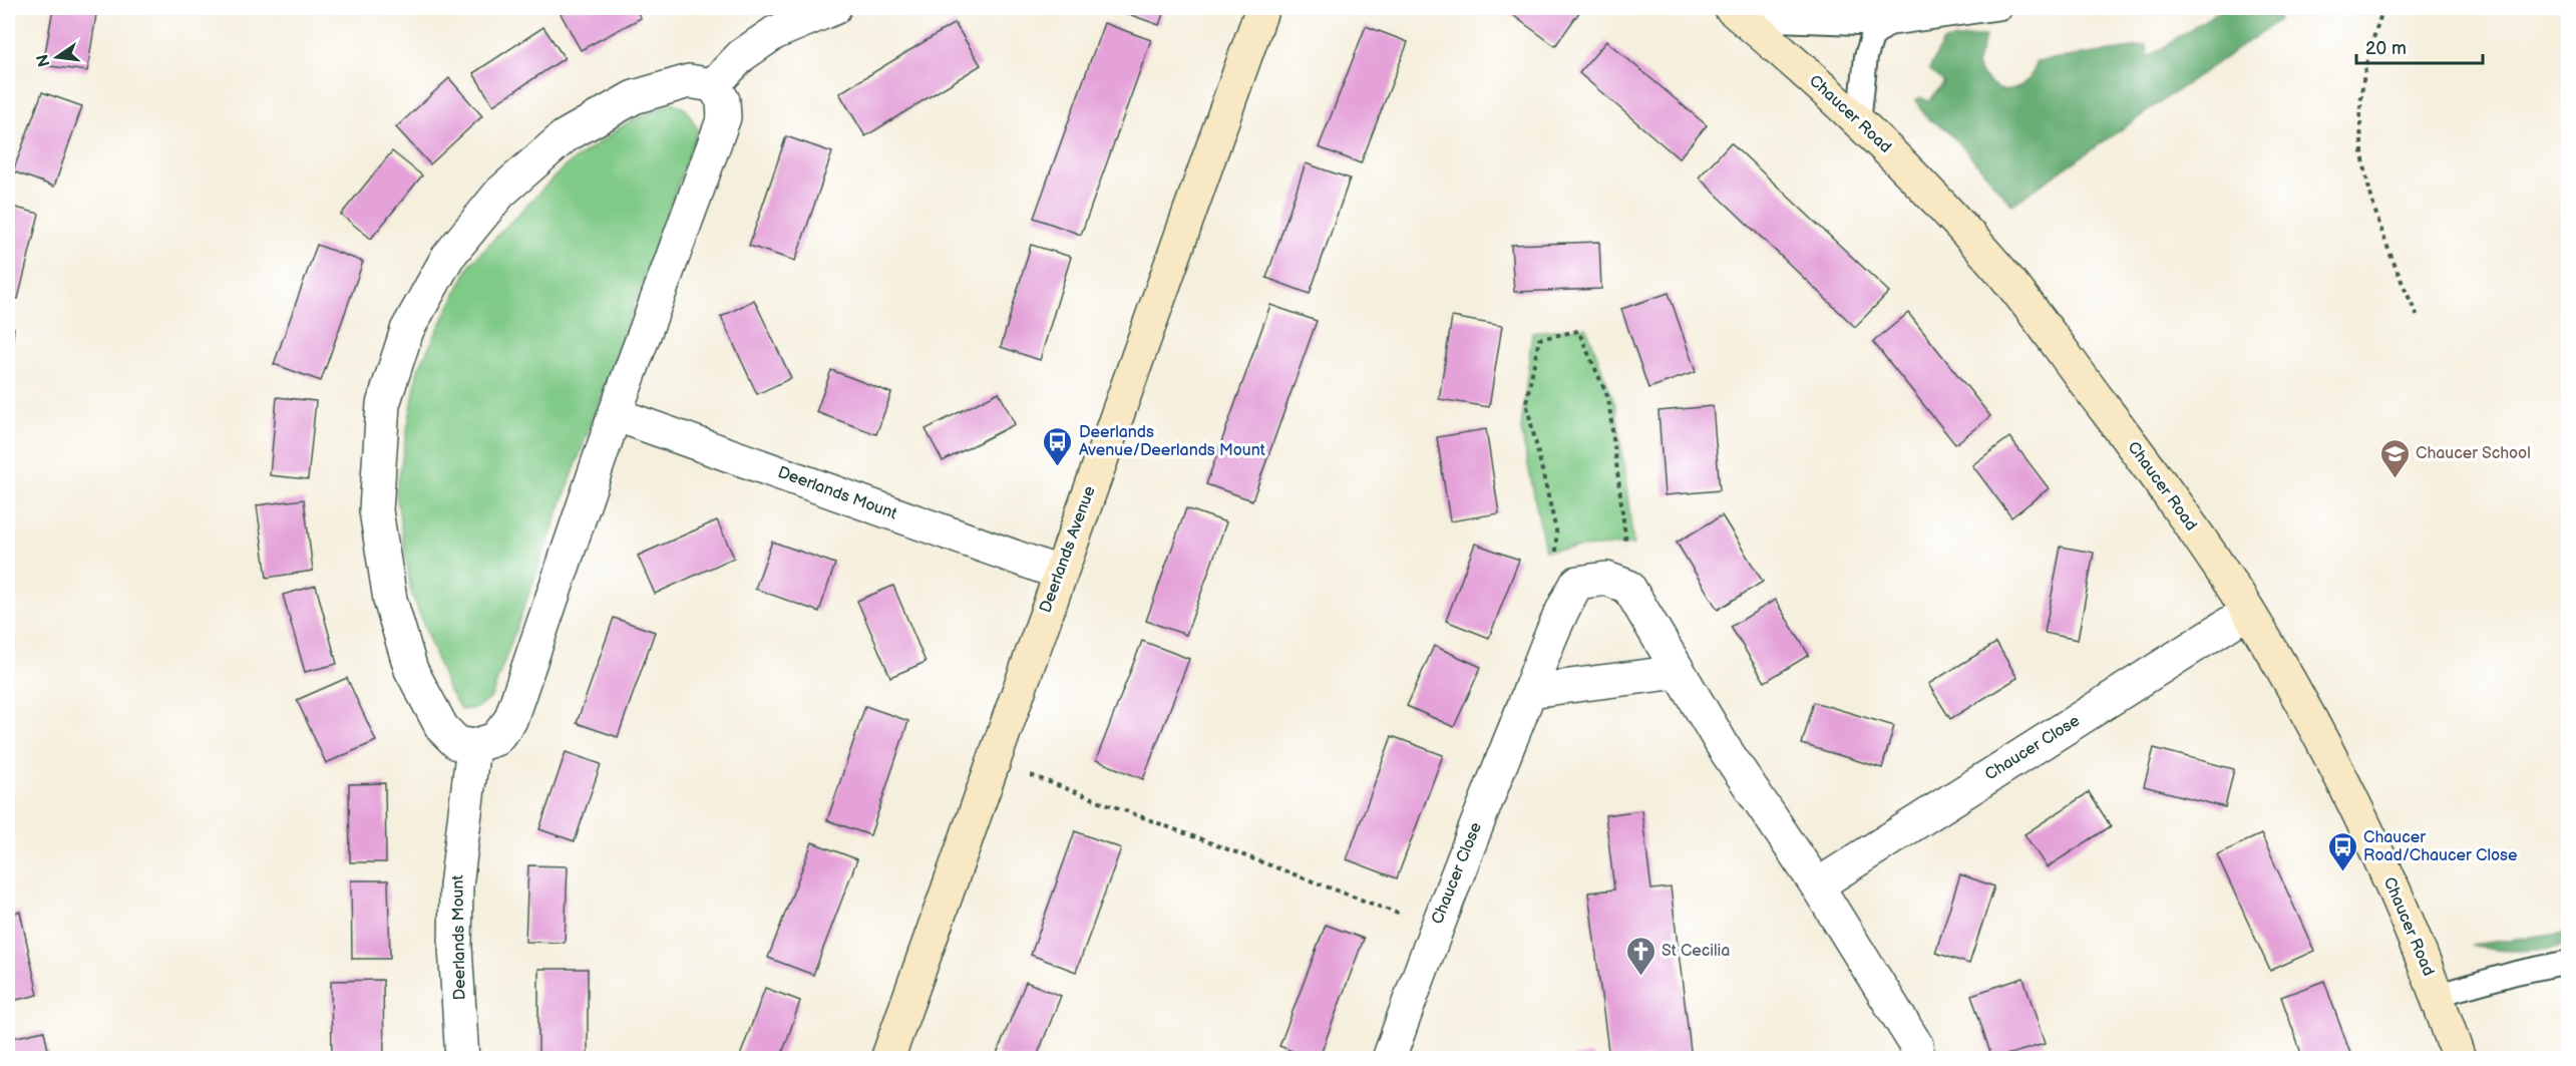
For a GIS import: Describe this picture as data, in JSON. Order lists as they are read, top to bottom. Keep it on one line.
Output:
{"streets":{"main road":["Chaucer Road","Deerlands Avenue"],"street":["Deerlands Mount","Chaucer Close"]},"crossings":[["Chaucer Road","Chaucer Close"],["Deerlands Mount","Deerlands Avenue"]],"places":{"bus stop":["Deerlands Avenue/Deerlands Mount","Chaucer Road/Chaucer Close"],"school or university":["Chaucer School"],"church":["St Cecilia"]},"scale_bar":"20 m","north":"left"}
